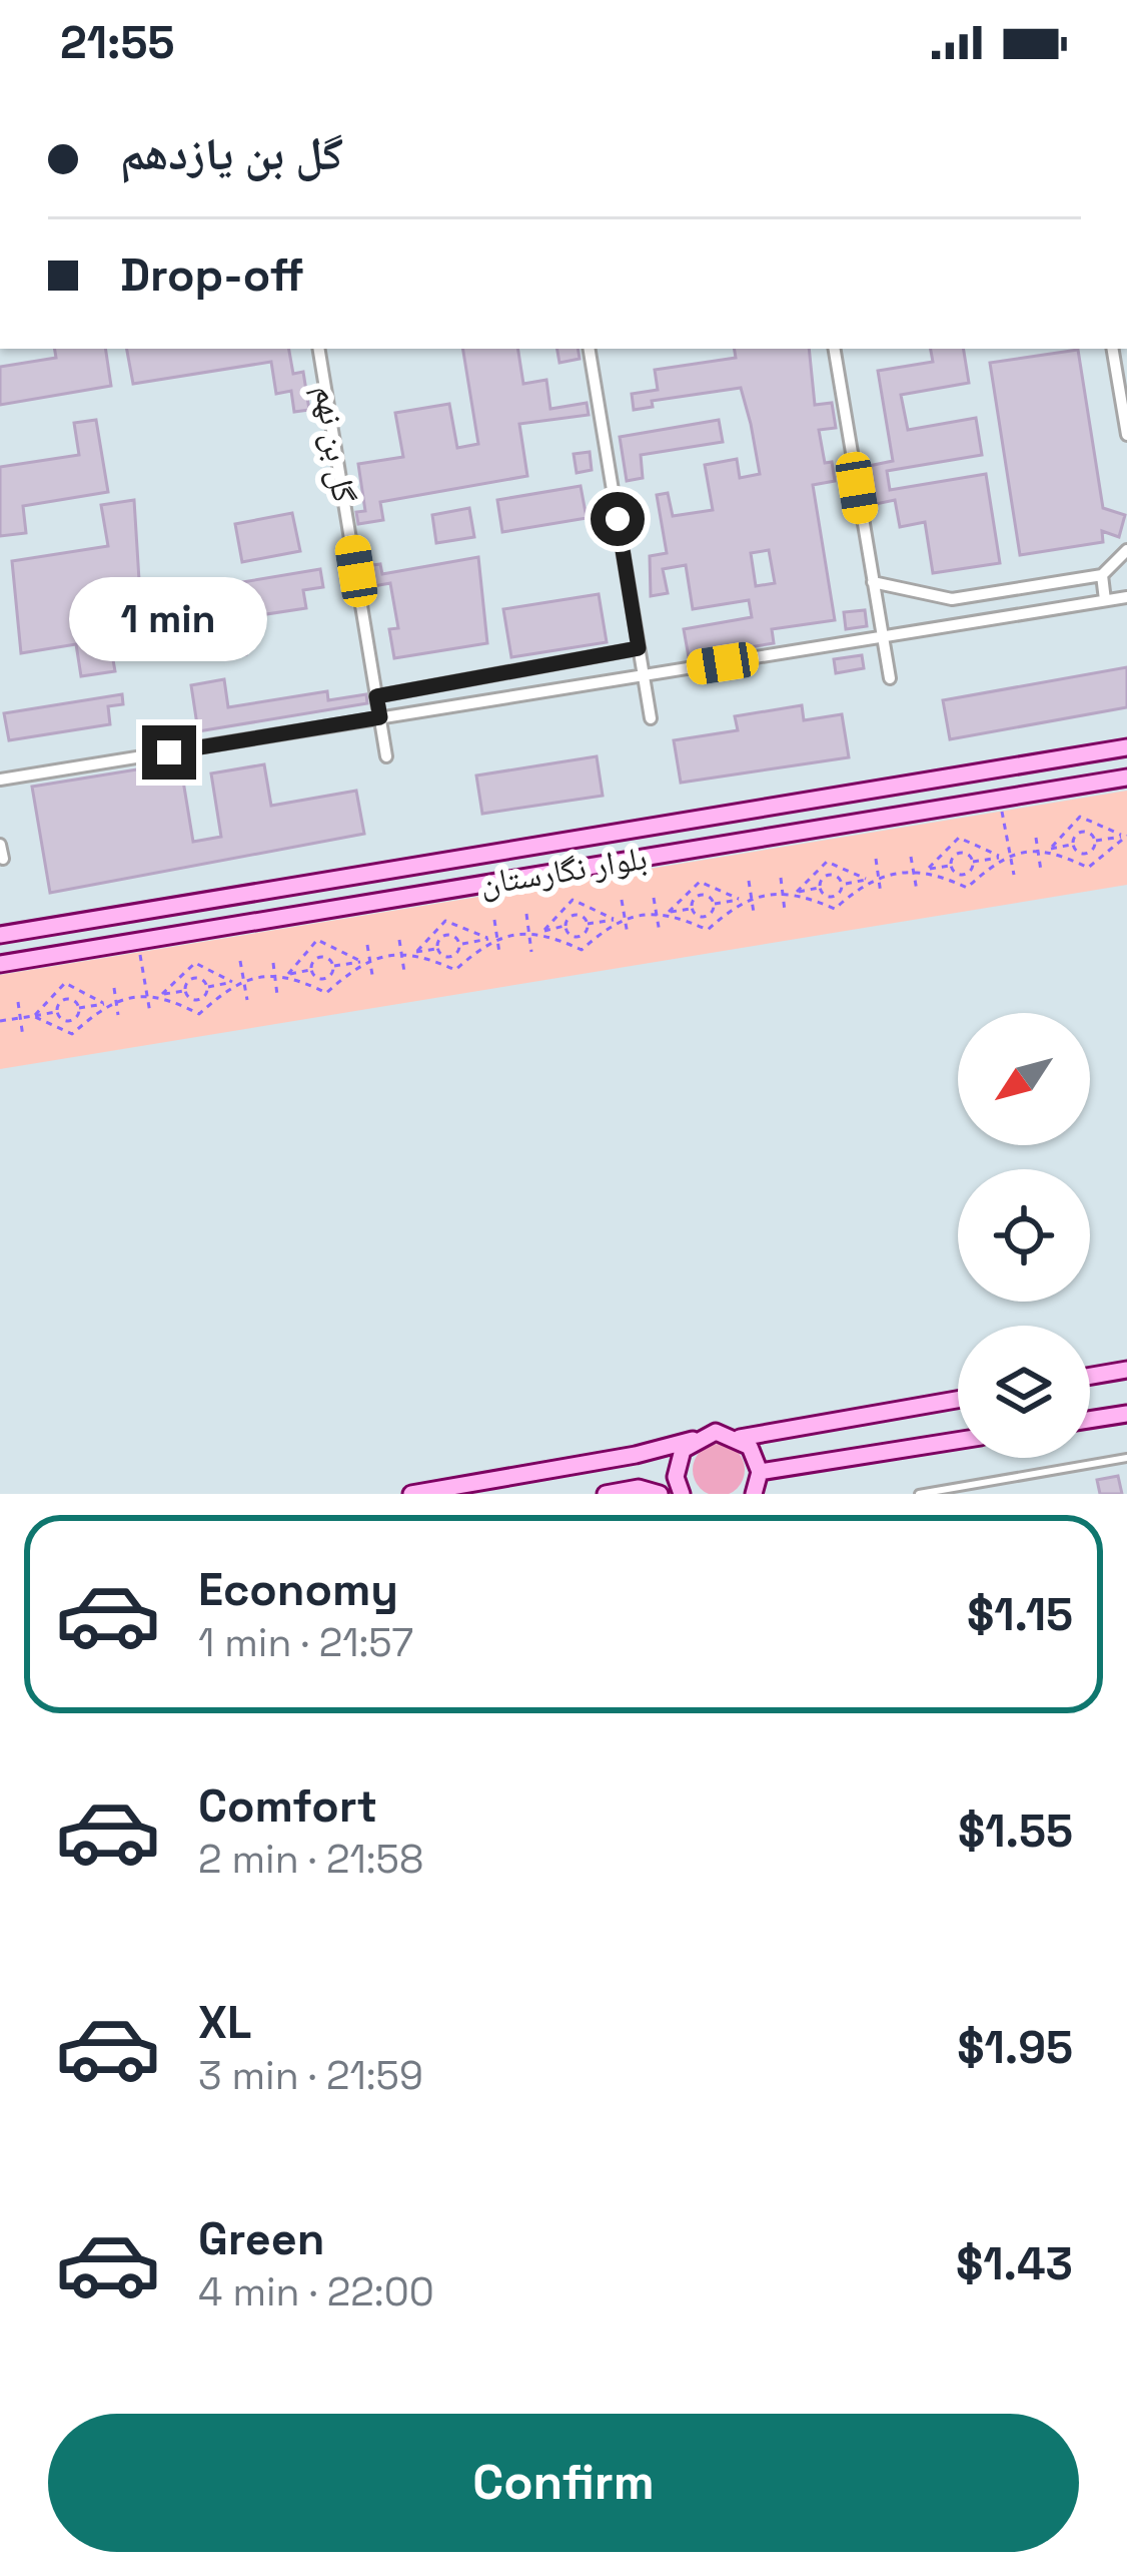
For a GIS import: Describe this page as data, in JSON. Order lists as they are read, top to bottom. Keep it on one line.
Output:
{"streets":{"street":["گل بن نهم","بلوار نگارستان"]},"north":"bottom left","page":{"status":"21:55","banner":["گل بن یازدهم","Drop-off"],"bubble":"1 min","list":[{"name":"Economy","note":"1 min · 21:57","value":"$1.15"},{"name":"Comfort","note":"2 min · 21:58","value":"$1.55"},{"name":"XL","note":"3 min · 21:59","value":"$1.95"},{"name":"Green","note":"4 min · 22:00","value":"$1.43"}],"buttons":"Confirm"}}
